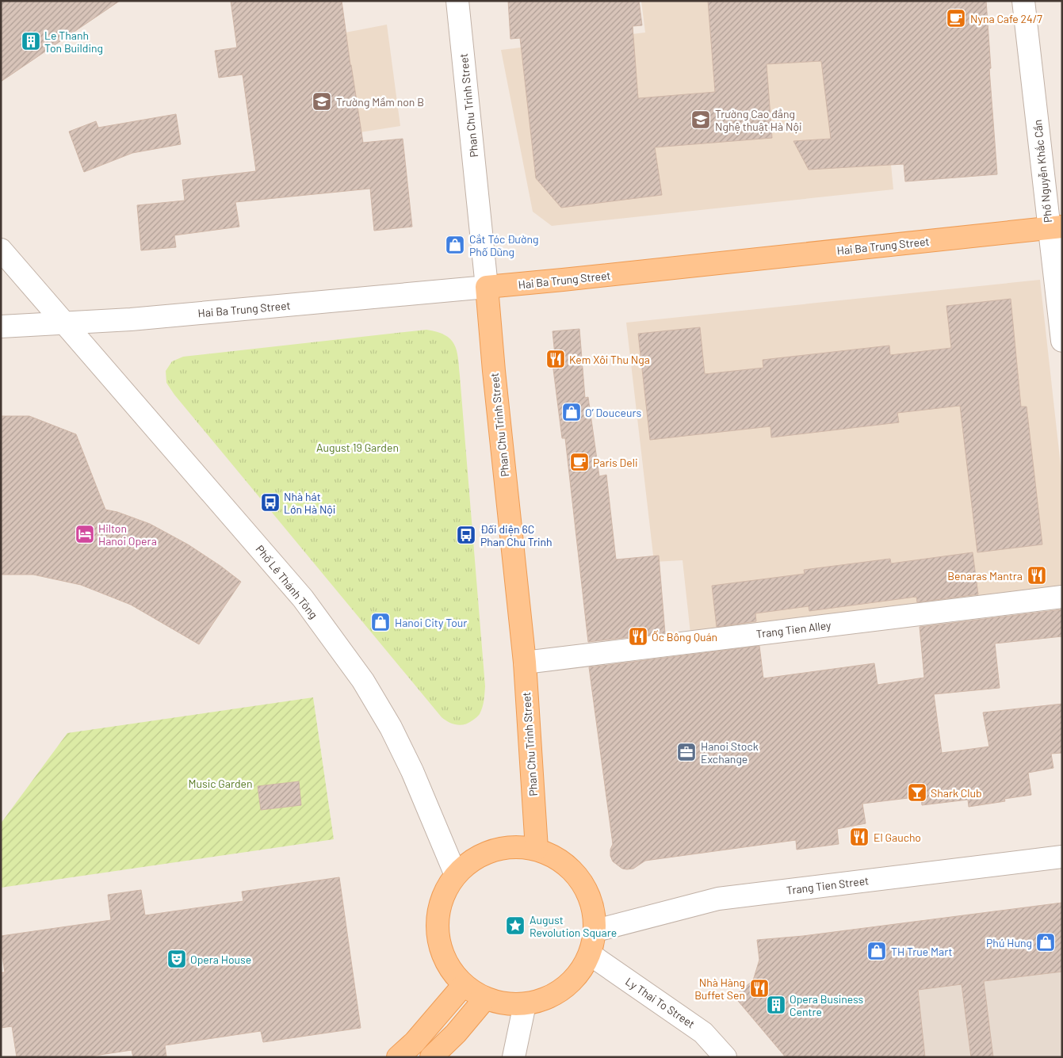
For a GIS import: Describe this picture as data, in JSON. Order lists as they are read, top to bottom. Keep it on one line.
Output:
{"streets":{"main road":["Phan Chu Trinh Street","Hai Ba Trung Street"],"street":["Phố Nguyễn Khắc Cần","Phố Lê Thánh Tông","Trang Tien Alley","Trang Tien Street","Ly Thai To Street"]},"crossings":[["Phan Chu Trinh Street","Hai Ba Trung Street"],["Phan Chu Trinh Street","Trang Tien Alley"],["Phố Nguyễn Khắc Cần","Hai Ba Trung Street"],["Hai Ba Trung Street","Phố Lê Thánh Tông"]],"parks":["August 19 Garden","Music Garden"],"places":{"cafe":["Nyna Cafe 24/7","Paris Deli"],"building":["Le Thanh Ton Building","Opera Business Centre"],"school or university":["Trường Mầm non B","Trường Cao đẳng Nghệ thuật Hà Nội"],"shop":["Cắt Tóc Đường Phố Dũng","O’ Douceurs","Hanoi City Tour","Phú Hưng","TH True Mart"],"restaurant":["Kem Xôi Thu Nga","Benaras Mantra","Ốc Bông Quán","El Gaucho","Nhà Hàng Buffet Sen"],"bus stop":["Nhà hát Lớn Hà Nội","Đối diện 6C Phan Chu Trinh"],"hotel":["Hilton Hanoi Opera"],"office":["Hanoi Stock Exchange"],"bar":["Shark Club"],"place":["August Revolution Square"],"theatre":["Opera House"]}}
